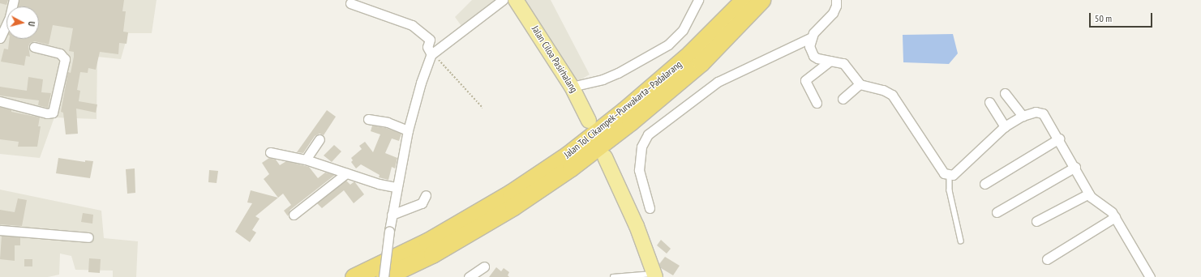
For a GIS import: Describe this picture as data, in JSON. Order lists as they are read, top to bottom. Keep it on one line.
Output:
{"streets":{"highway":["Jalan Tol Cikampek–Purwakarta–Padalarang"],"main road":["Jalan Ciloa Pasirhalang"]},"scale_bar":"50 m","north":"right"}
